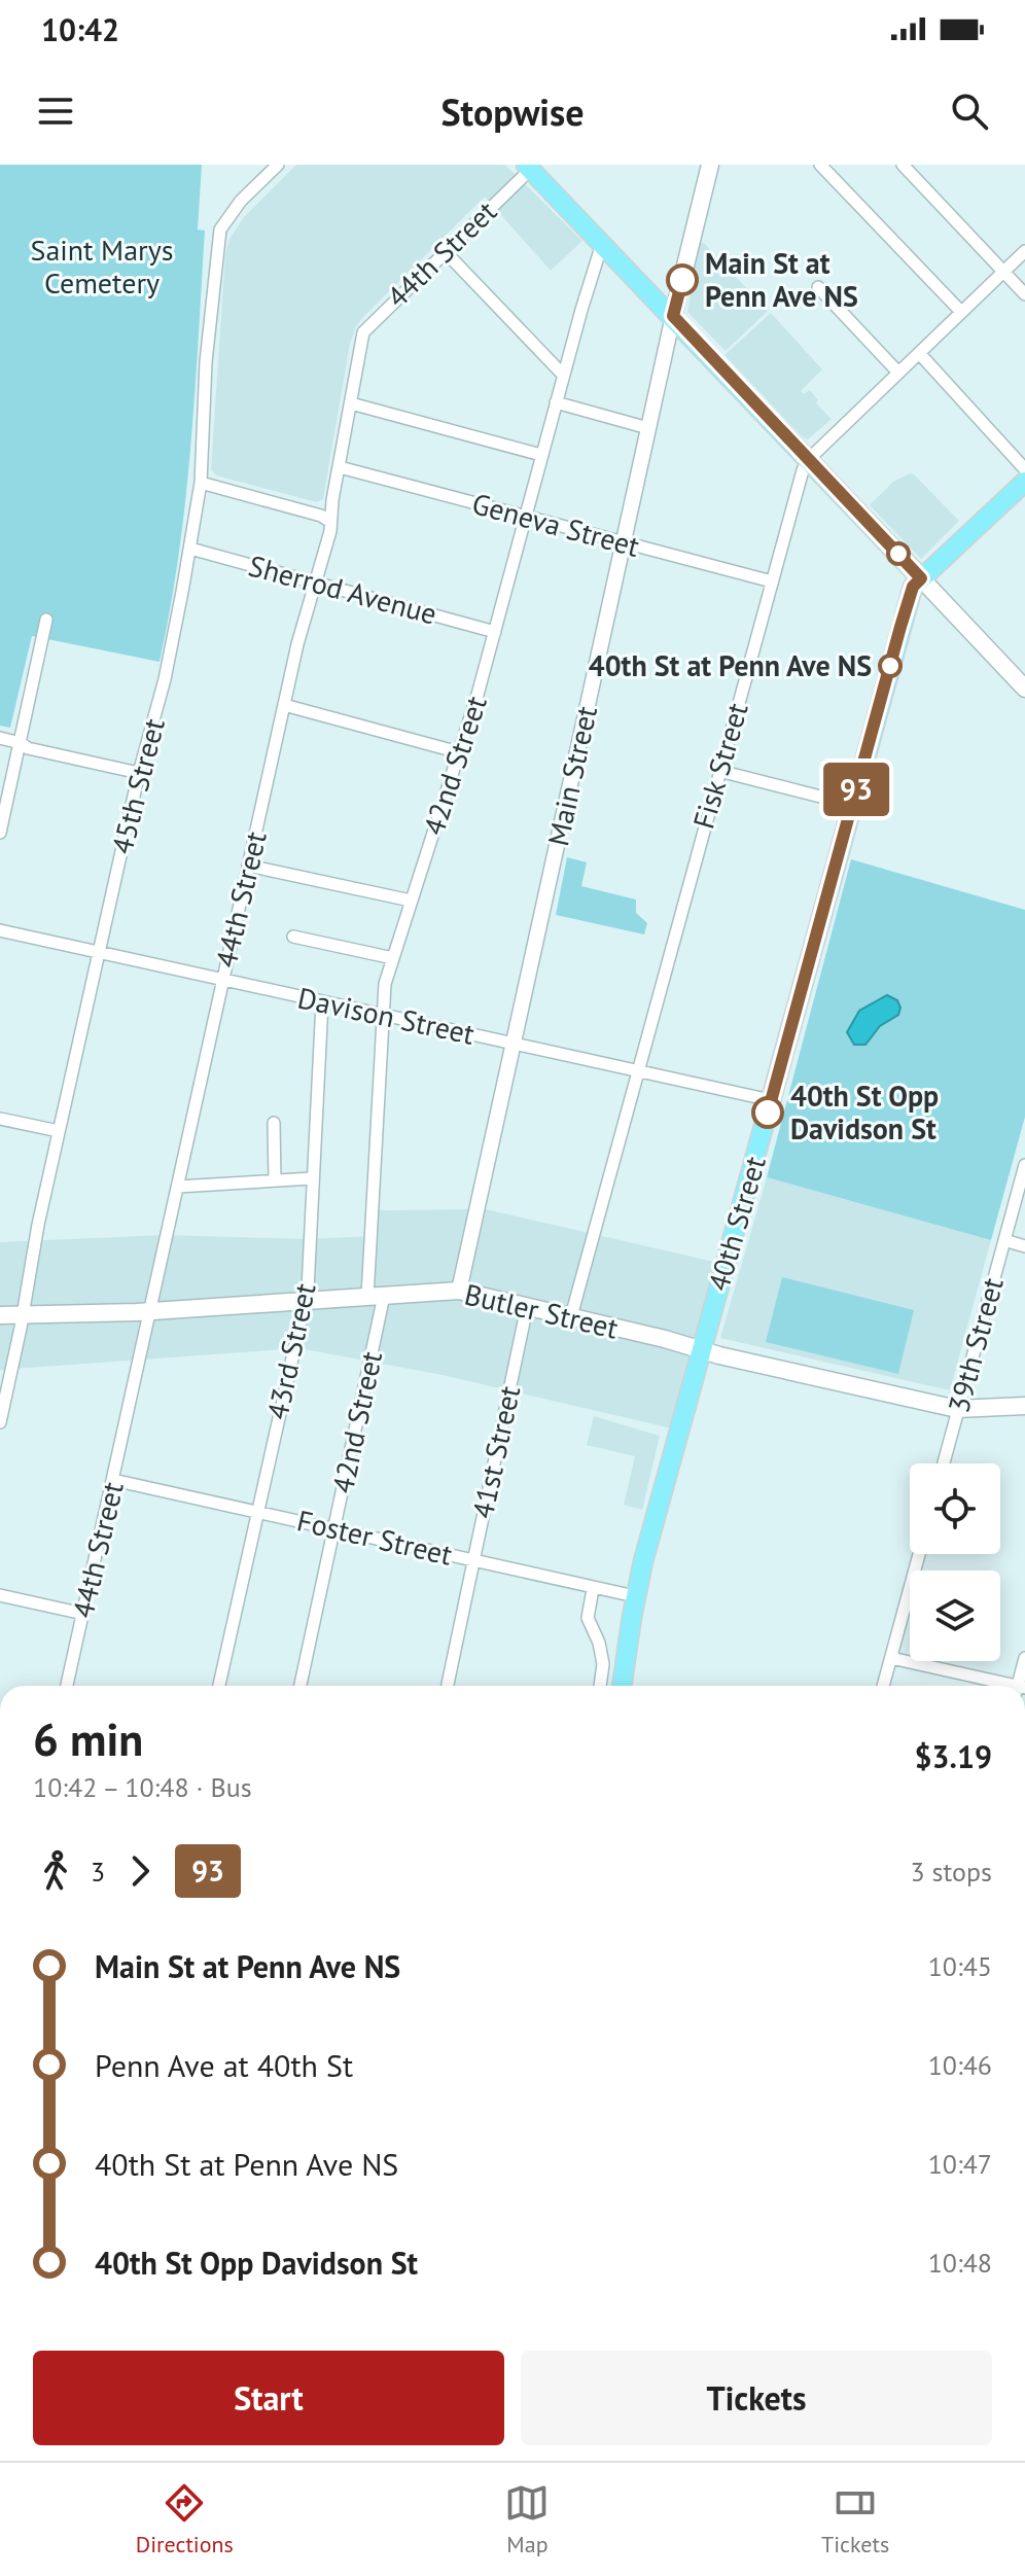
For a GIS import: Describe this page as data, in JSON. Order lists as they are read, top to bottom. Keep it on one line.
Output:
{"streets":{"main road":["Main Street","40th Street","Butler Street"],"street":["44th Street","Geneva Street","Sherrod Avenue","42nd Street","Fisk Street","45th Street","Davison Street","39th Street","43rd Street","41st Street","Foster Street"]},"crossings":[["44th Street","Geneva Street"],["44th Street","Sherrod Avenue"],["44th Street","Davison Street"],["44th Street","Butler Street"],["44th Street","Foster Street"],["Geneva Street","42nd Street"],["Geneva Street","Fisk Street"],["Geneva Street","Main Street"],["Sherrod Avenue","42nd Street"],["Sherrod Avenue","45th Street"],["42nd Street","Davison Street"],["42nd Street","Butler Street"],["42nd Street","Foster Street"],["Fisk Street","Davison Street"],["Fisk Street","Butler Street"],["Main Street","Davison Street"],["Main Street","Butler Street"],["45th Street","Davison Street"],["45th Street","Butler Street"],["Davison Street","40th Street"],["Davison Street","43rd Street"],["40th Street","Butler Street"],["40th Street","Foster Street"],["Butler Street","39th Street"],["Butler Street","43rd Street"],["Butler Street","41st Street"],["43rd Street","Foster Street"],["41st Street","Foster Street"]],"parks":["Saint Marys Cemetery"],"places":["Main St at Penn Ave NS","40th St at Penn Ave NS","40th St Opp Davidson St"],"lines":["bus line 93"],"page":{"status":"10:42","header":"Stopwise","on_map":"93","heading":["6 min","10:42 – 10:48 · Bus","$3.19"],"legs":["3","93","3 stops"],"list":[{"name":"Main St at Penn Ave NS","value":"10:45"},{"name":"Penn Ave at 40th St","value":"10:46"},{"name":"40th St at Penn Ave NS","value":"10:47"},{"name":"40th St Opp Davidson St","value":"10:48"}],"buttons":["Start","Tickets"],"tabs":["Directions","Map","Tickets"]}}
